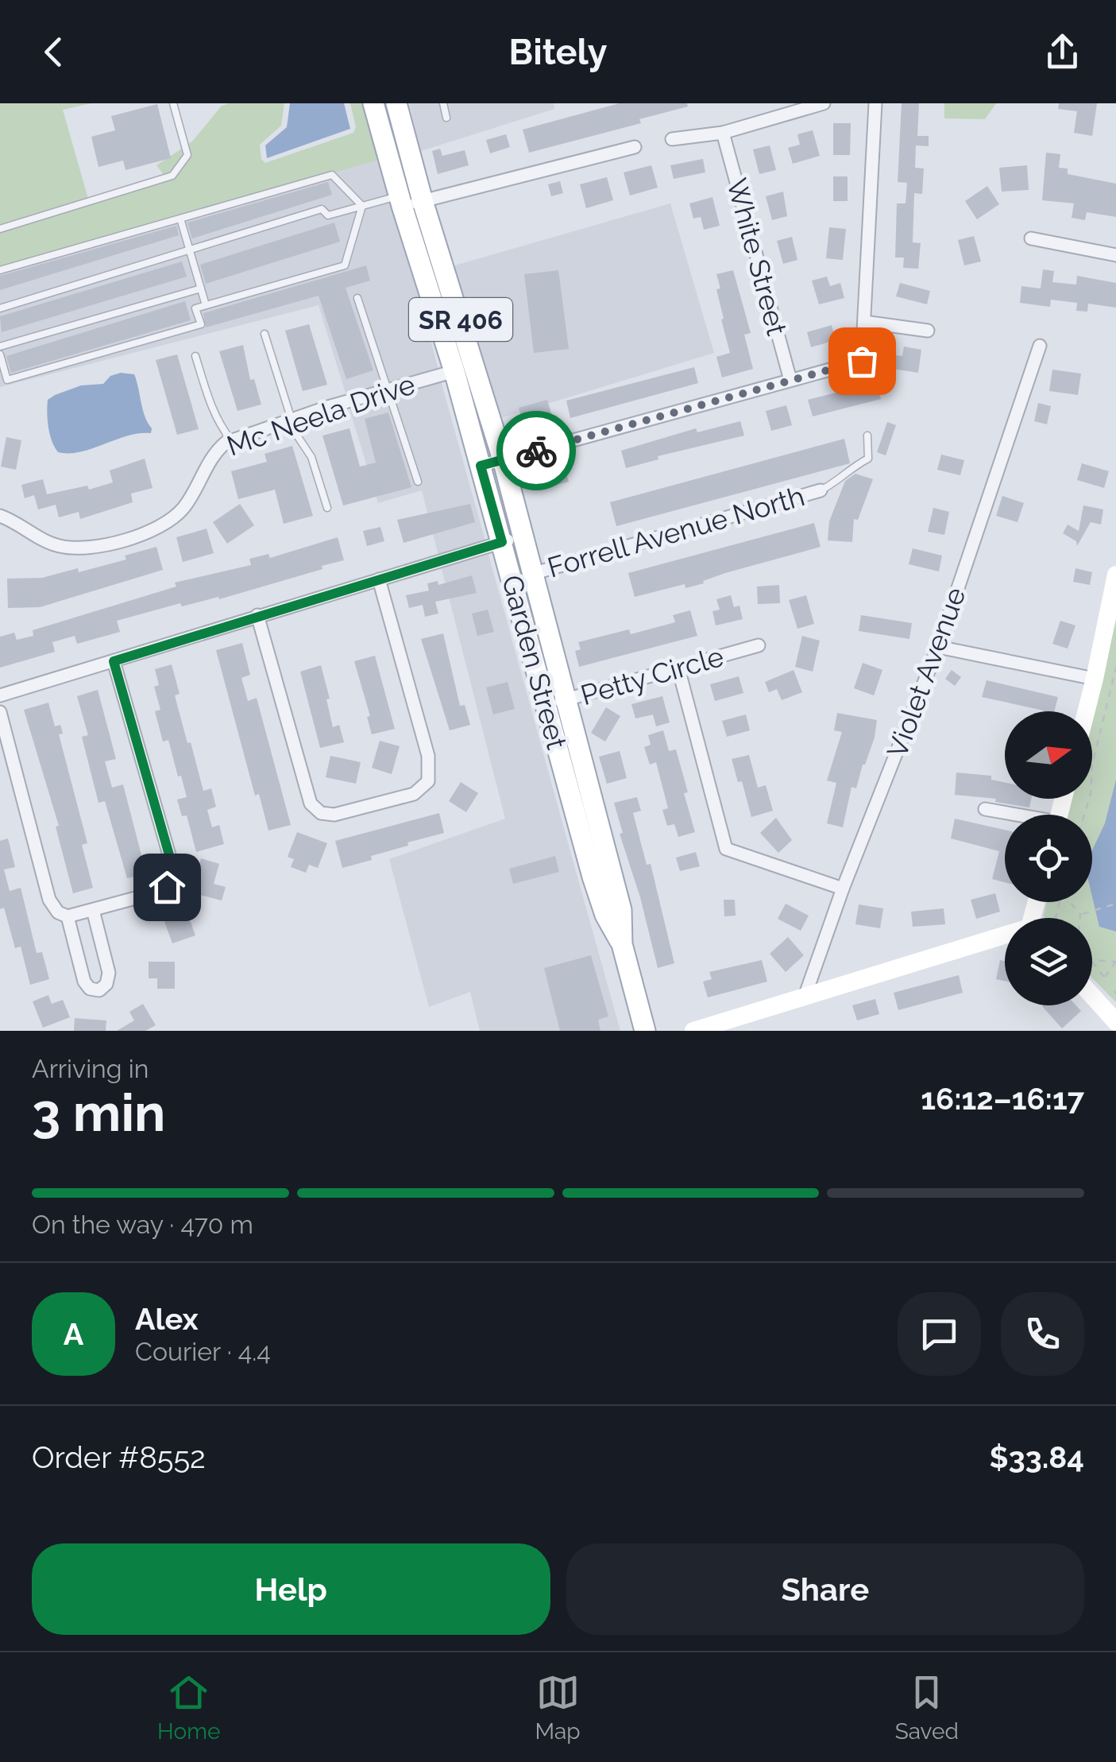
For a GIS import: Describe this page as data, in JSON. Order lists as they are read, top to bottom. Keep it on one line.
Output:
{"streets":{"main road":["SR 406","Garden Street"],"street":["White Street","Mc Neela Drive","Forrell Avenue North","Violet Avenue","Petty Circle"]},"crossings":[["Mc Neela Drive","Garden Street"],["Forrell Avenue North","Garden Street"],["Garden Street","Petty Circle"]],"north":"right","page":{"header":"Bitely","heading":["3 min","Arriving in","16:12–16:17"],"panel":["Alex","Courier · 4.4","Order #8552","$33.84"],"bar":"On the way · 470 m","round":"A","buttons":["Help","Share"],"tabs":["Home","Map","Saved"]}}
